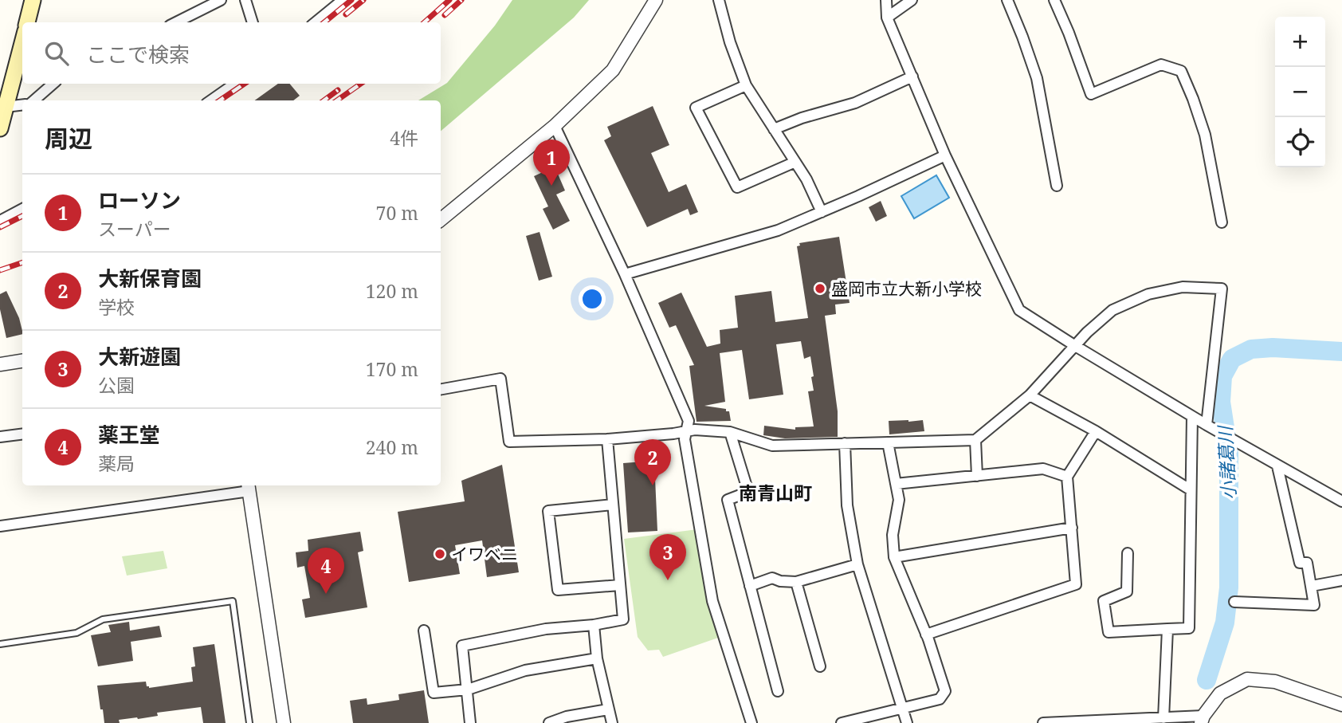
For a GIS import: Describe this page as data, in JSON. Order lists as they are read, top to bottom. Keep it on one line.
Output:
{"districts":["南青山町"],"water":["小諸葛川"],"places":["盛岡市立大新小学校","イワベニ"],"page":{"map_buttons":["+","−"],"search":"ここで検索","heading":["周辺","4件"],"pins":["1","2","3","4"],"list":[{"mark":"1","name":"ローソン","note":"スーパー","value":"70 m"},{"mark":"2","name":"大新保育園","note":"学校","value":"120 m"},{"mark":"3","name":"大新遊園","note":"公園","value":"170 m"},{"mark":"4","name":"薬王堂","note":"薬局","value":"240 m"}]}}
